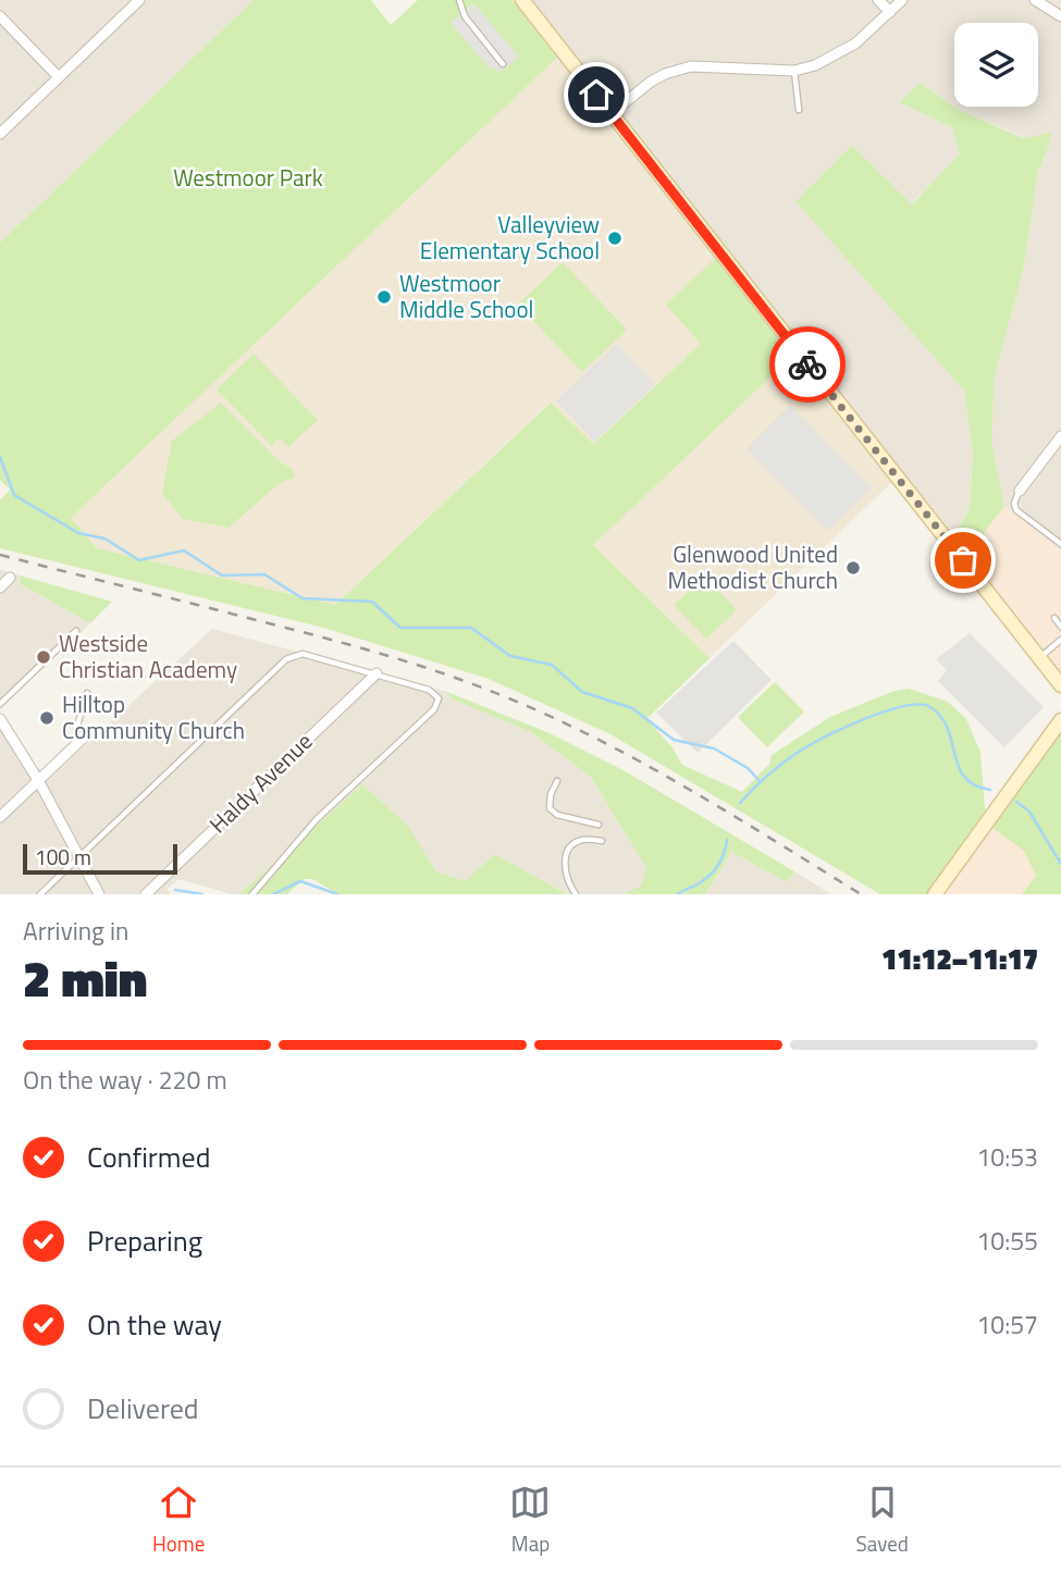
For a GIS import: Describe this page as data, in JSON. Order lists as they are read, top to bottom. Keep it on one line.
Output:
{"streets":{"street":["Haldy Avenue"]},"parks":["Westmoor Park"],"places":["Valleyview Elementary School","Westmoor Middle School","Glenwood United Methodist Church","Westside Christian Academy","Hilltop Community Church"],"scale_bar":"100 m","page":{"scale":"100 m","heading":["2 min","Arriving in","11:12–11:17"],"bar":"On the way · 220 m","list":[["Confirmed","10:53"],["Preparing","10:55"],["On the way","10:57"],"Delivered"],"tabs":["Home","Map","Saved"]}}
